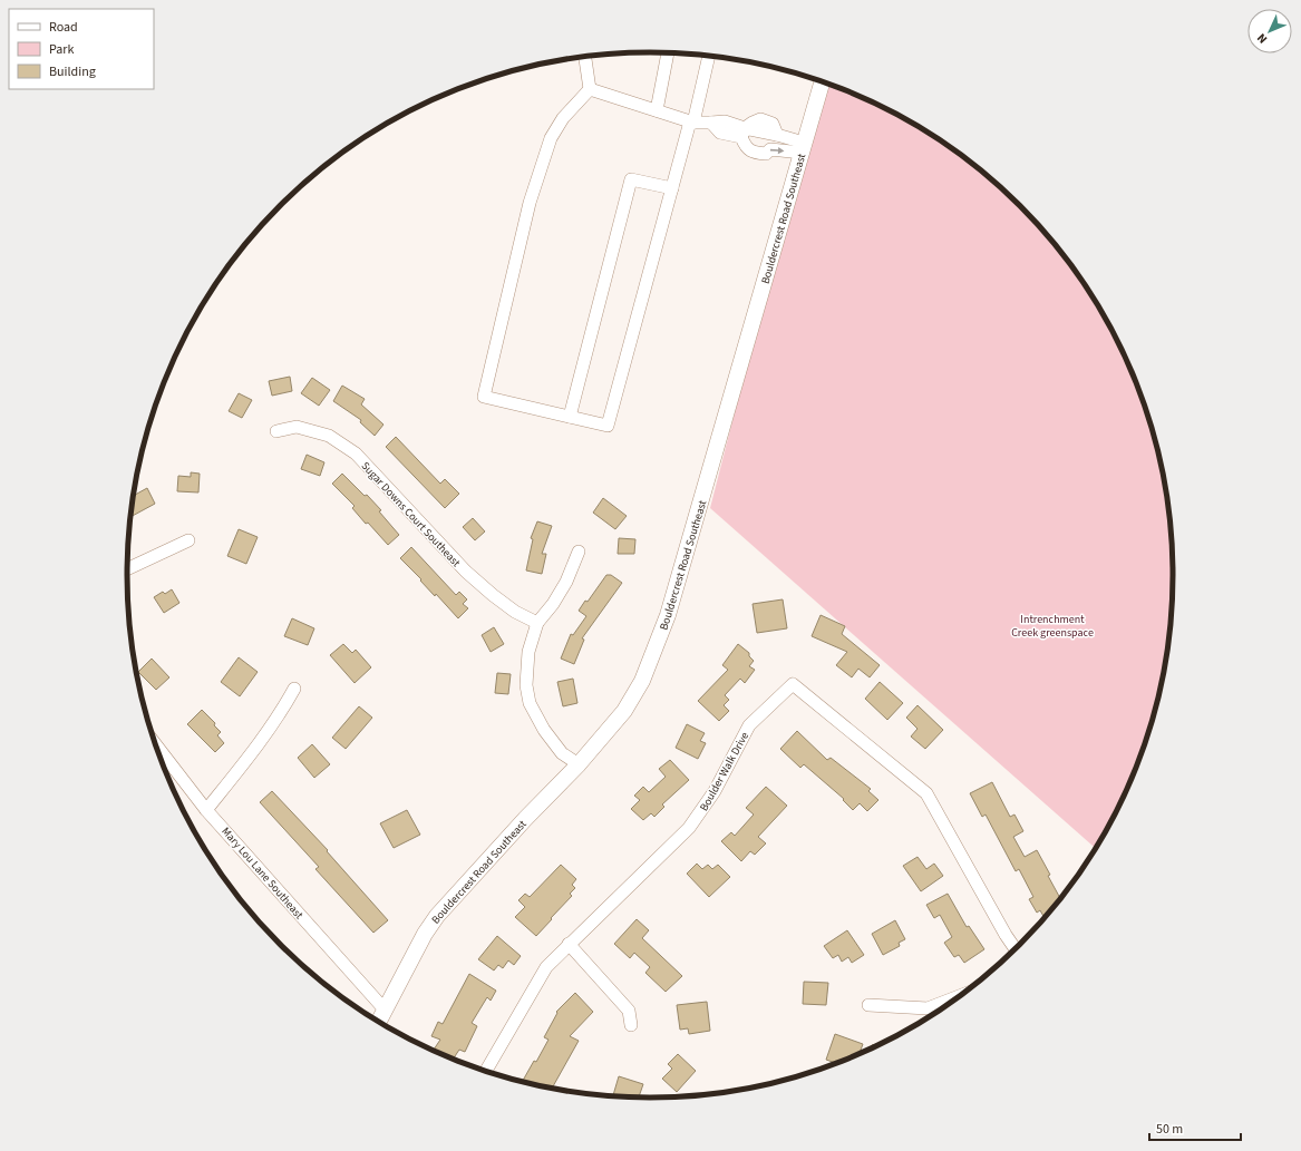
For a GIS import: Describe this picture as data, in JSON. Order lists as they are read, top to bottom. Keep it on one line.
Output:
{"streets":{"street":["Bouldercrest Road Southeast","Sugar Downs Court Southeast","Boulder Walk Drive","Mary Lou Lane Southeast"]},"crossings":[["Bouldercrest Road Southeast","Mary Lou Lane Southeast"]],"parks":["Intrenchment Creek greenspace"],"legend":["Road","Park","Building"],"scale_bar":"50 m","north":"bottom left"}
